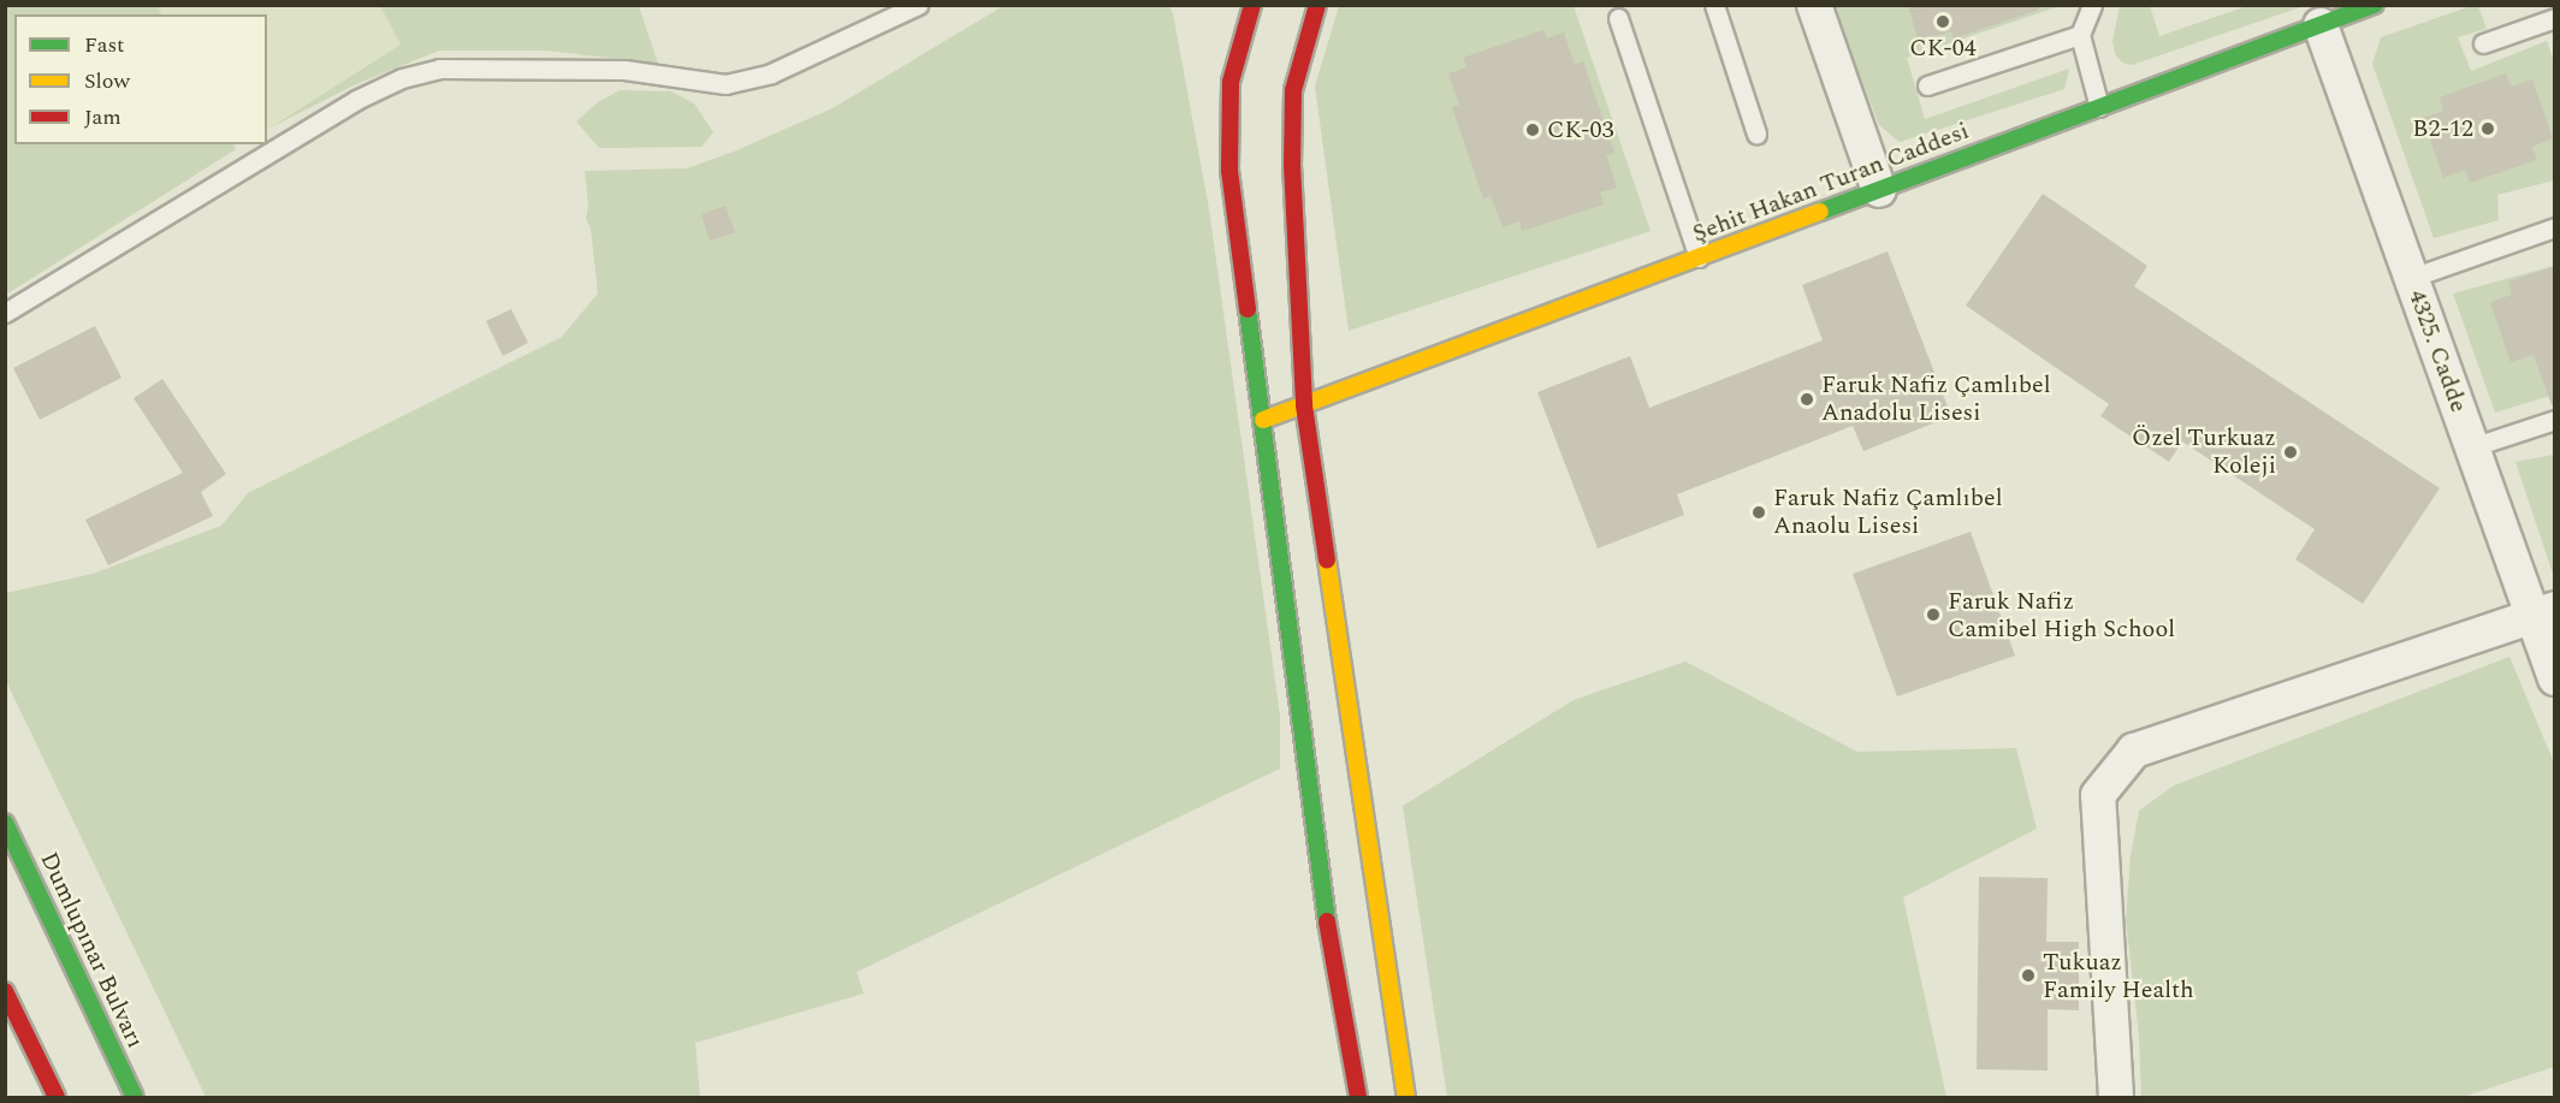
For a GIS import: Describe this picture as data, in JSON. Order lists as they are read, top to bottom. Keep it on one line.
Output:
{"streets":{"main road":["Şehit Hakan Turan Caddesi","Dumlupınar Bulvarı"],"street":["4325. Cadde"]},"crossings":[["Şehit Hakan Turan Caddesi","4325. Cadde"]],"places":["CK-04","B2-12","CK-03","Faruk Nafiz Çamlıbel Anadolu Lisesi","Özel Turkuaz Koleji","Faruk Nafiz Çamlıbel Anaolu Lisesi","Faruk Nafiz Camibel High School","Tukuaz Family Health"],"legend":["Fast","Slow","Jam"]}
